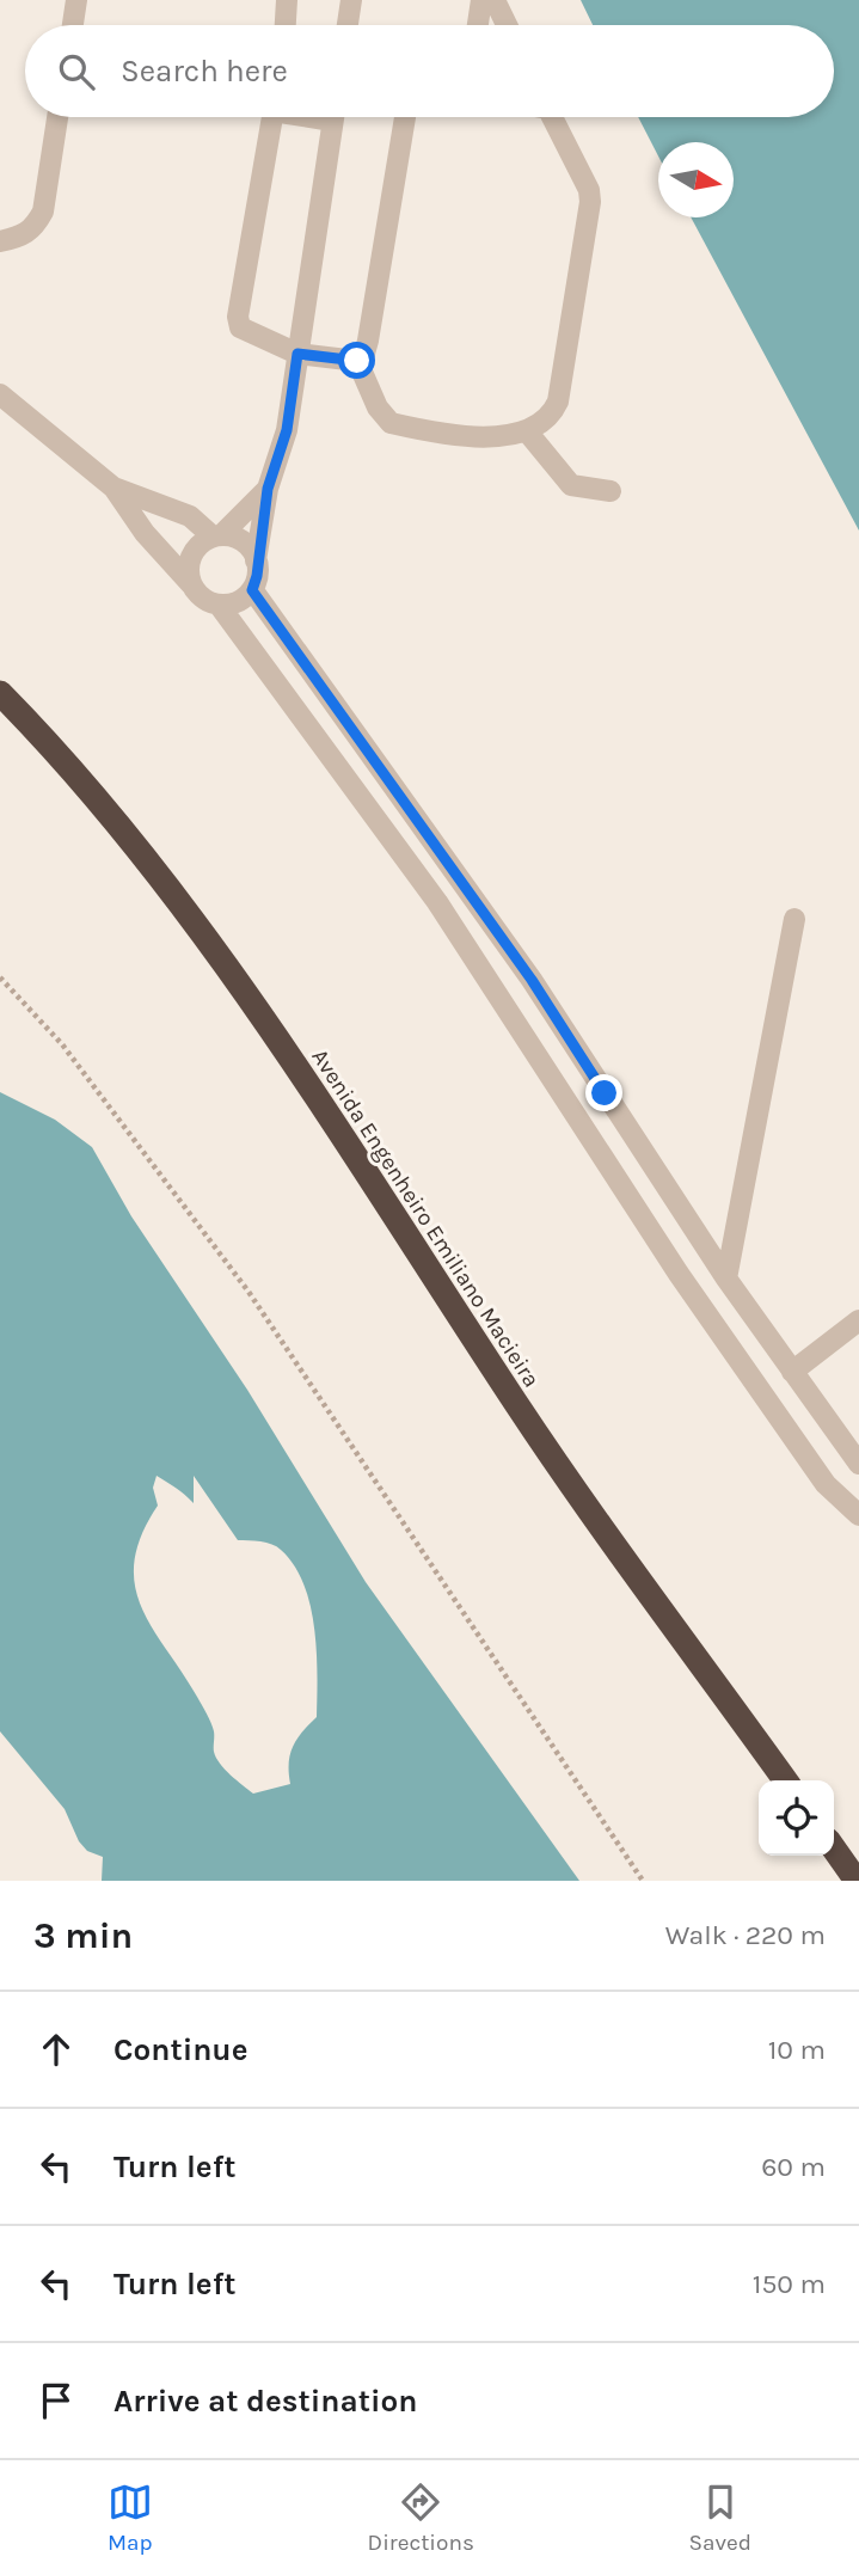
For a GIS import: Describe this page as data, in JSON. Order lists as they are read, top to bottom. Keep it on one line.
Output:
{"streets":{"highway":["Avenida Engenheiro Emiliano Macieira"]},"north":"right","page":{"search":"Search here","heading":["3 min","Walk · 220 m"],"list":[["Continue","10 m"],["Turn left","60 m"],["Turn left","150 m"],"Arrive at destination"],"nav":["Map","Directions","Saved"]}}
